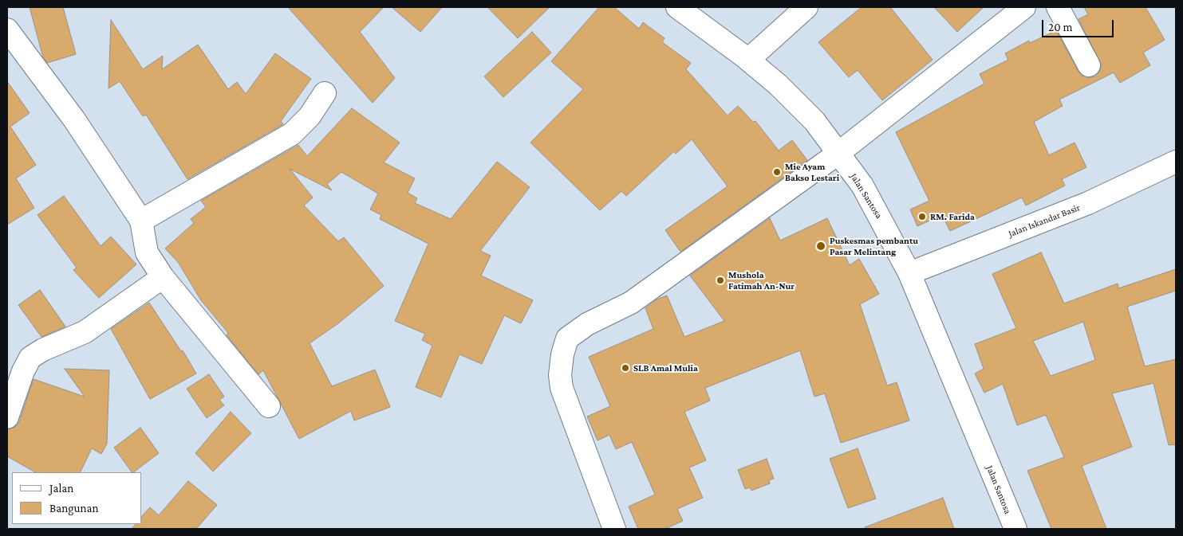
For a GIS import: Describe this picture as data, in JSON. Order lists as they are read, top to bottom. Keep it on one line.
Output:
{"streets":{"street":["Jalan Santosa","Jalan Iskandar Basir"]},"crossings":[["Jalan Santosa","Jalan Iskandar Basir"]],"places":["Mie Ayam Bakso Lestari","RM. Farida","Puskesmas pembantu Pasar Melintang","Mushola Fatimah An-Nur","SLB Amal Mulia"],"legend":["Jalan","Bangunan"],"scale_bar":"20 m"}
